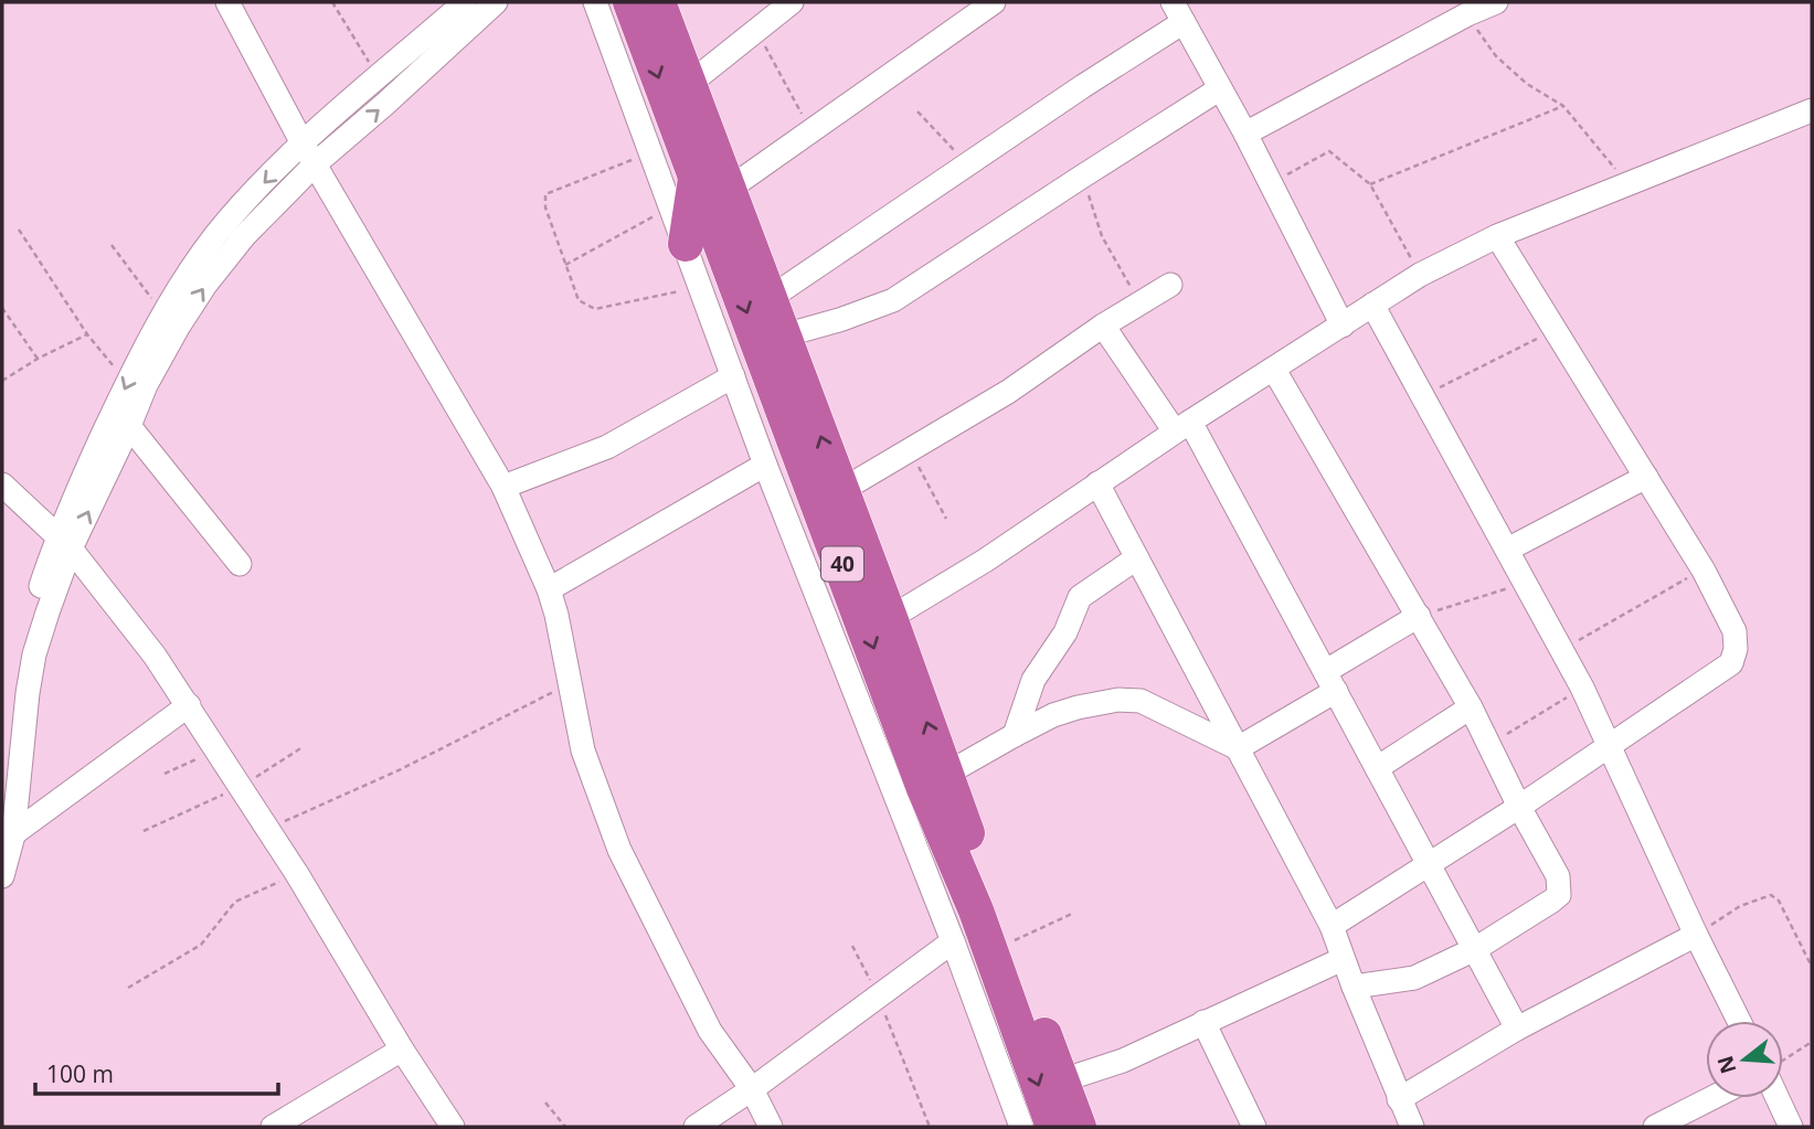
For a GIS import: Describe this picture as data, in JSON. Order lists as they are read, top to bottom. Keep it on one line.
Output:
{"streets":{"highway":["40"]},"scale_bar":"100 m","north":"left"}
